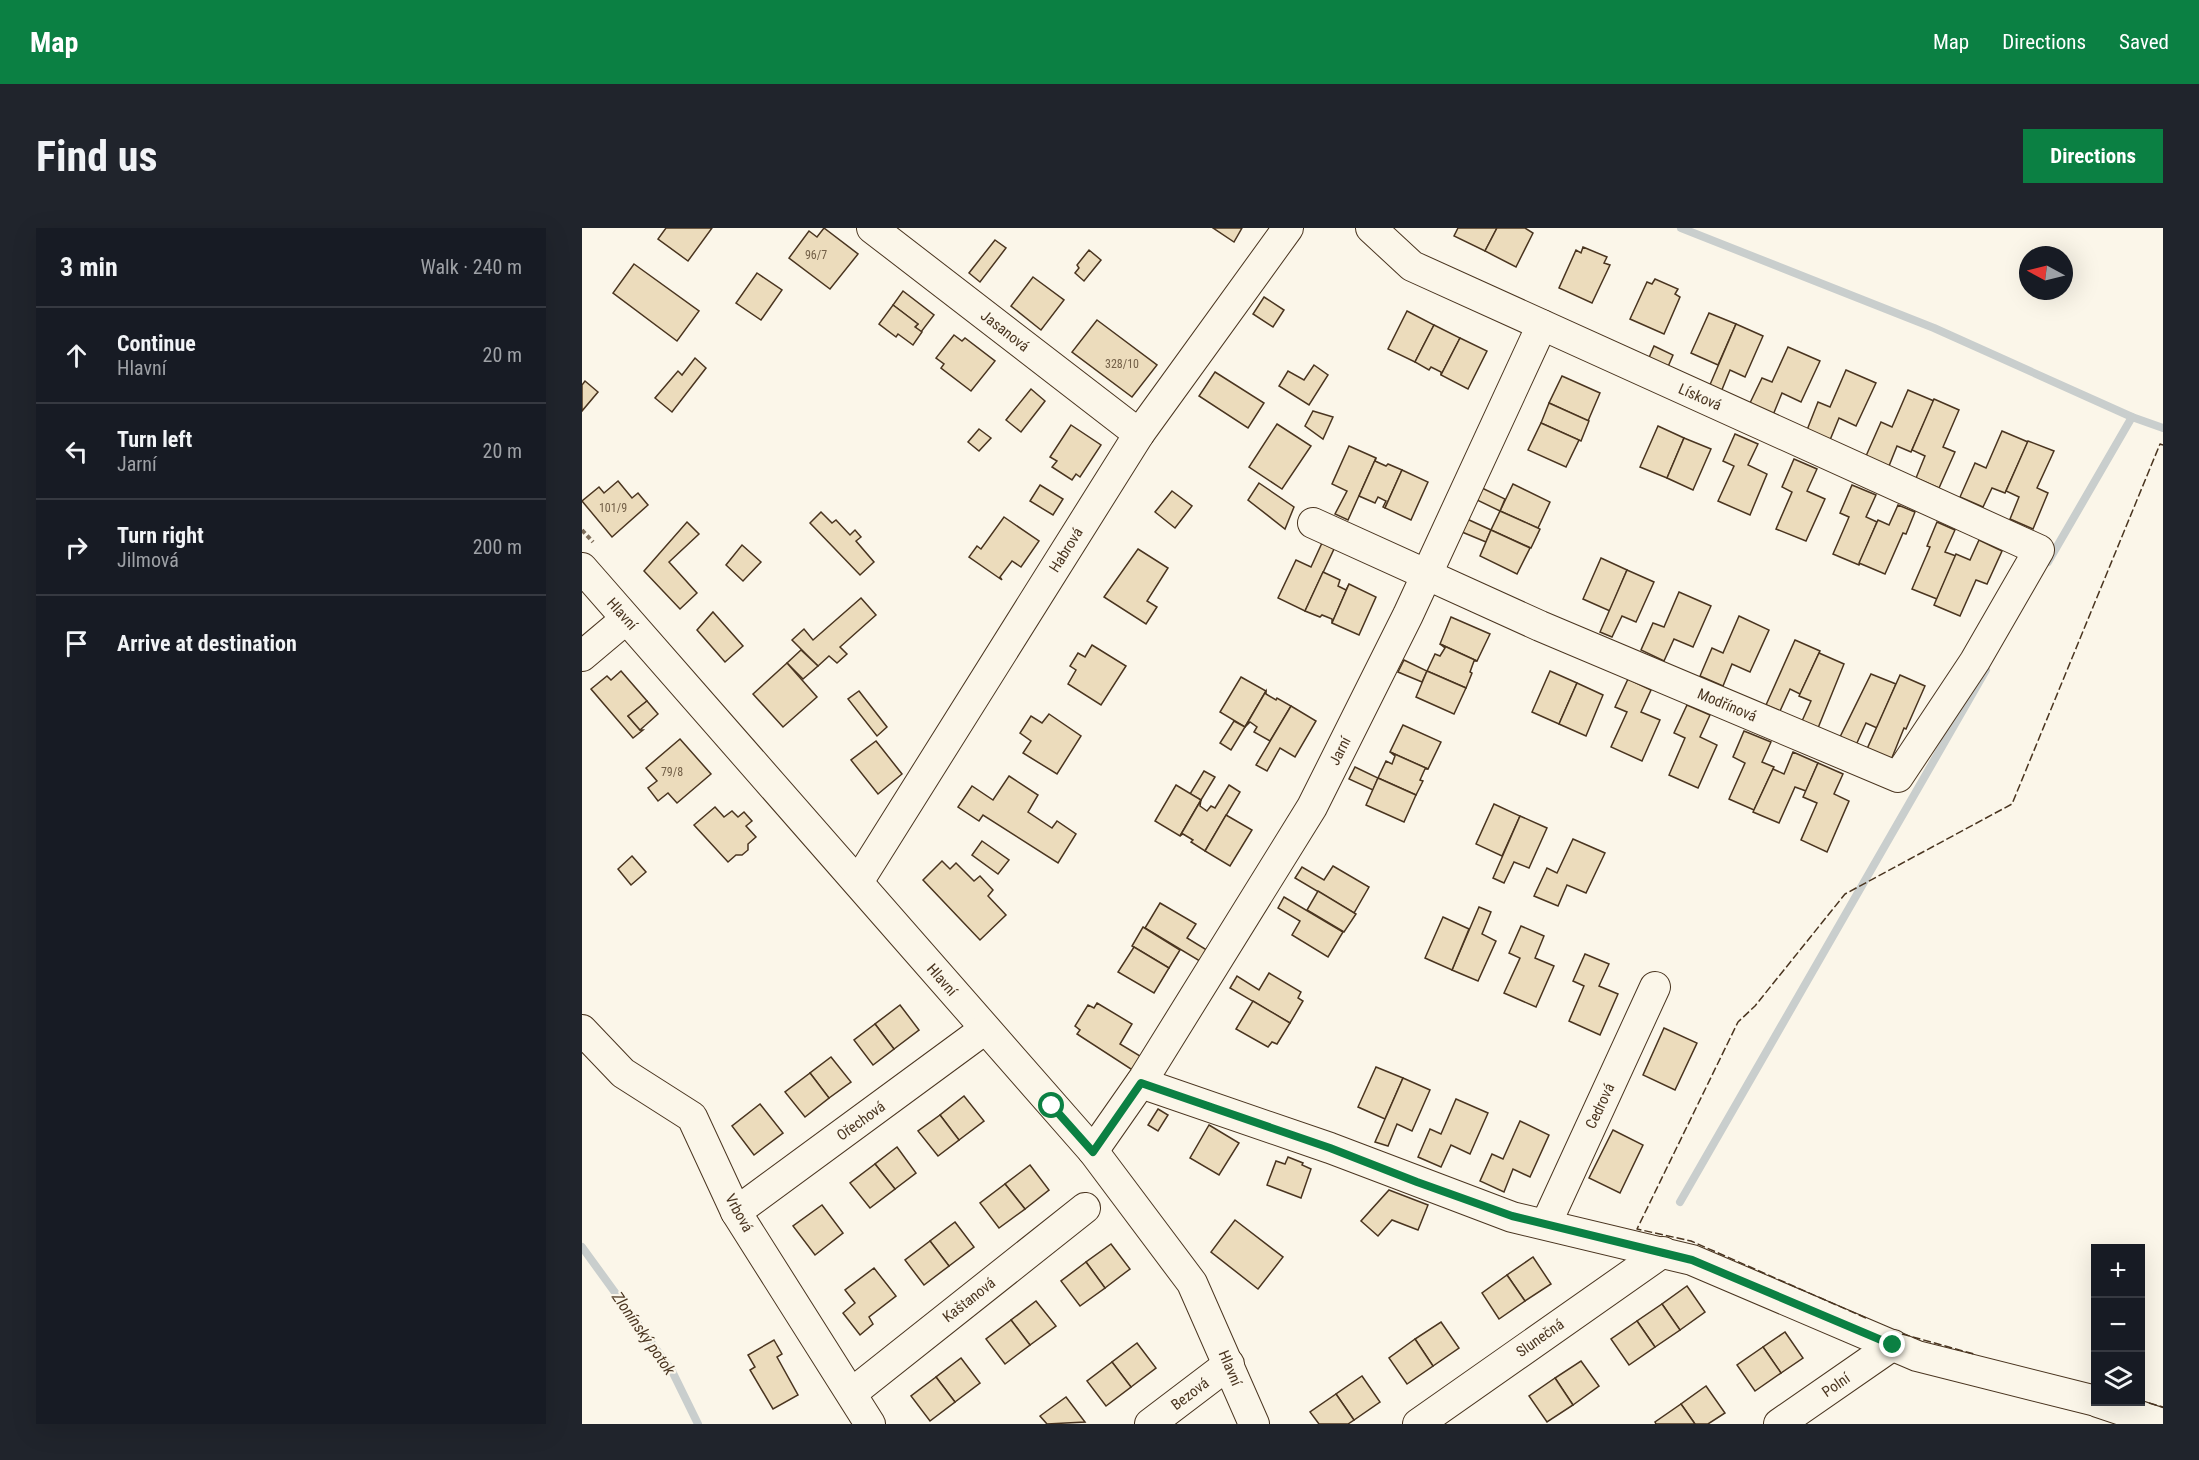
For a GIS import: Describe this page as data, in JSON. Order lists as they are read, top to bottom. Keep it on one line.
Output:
{"streets":{"street":["Jasanová","Lísková","Habrová","Hlavní","Modřínová","Jarní","Cedrová","Ořechová","Vrbová","Kaštanová","Slunečná","Polní","Bezová"]},"crossings":[["Jasanová","Habrová"],["Lísková","Modřínová"],["Lísková","Jarní"],["Habrová","Hlavní"],["Hlavní","Jarní"],["Hlavní","Ořechová"],["Hlavní","Bezová"],["Modřínová","Jarní"],["Ořechová","Vrbová"],["Vrbová","Kaštanová"]],"water":["Zlonínský potok"],"house_numbers":["96/7","328/10","101/9","79/8"],"north":"left","page":{"header":"Map","nav":["Map","Directions","Saved"],"buttons":"Directions","title":"Find us","heading":["3 min","Walk · 240 m"],"list":[["Continue","Hlavní","20 m"],["Turn left","Jarní","20 m"],["Turn right","Jilmová","200 m"],"Arrive at destination"],"map_buttons":["+","−"]}}
